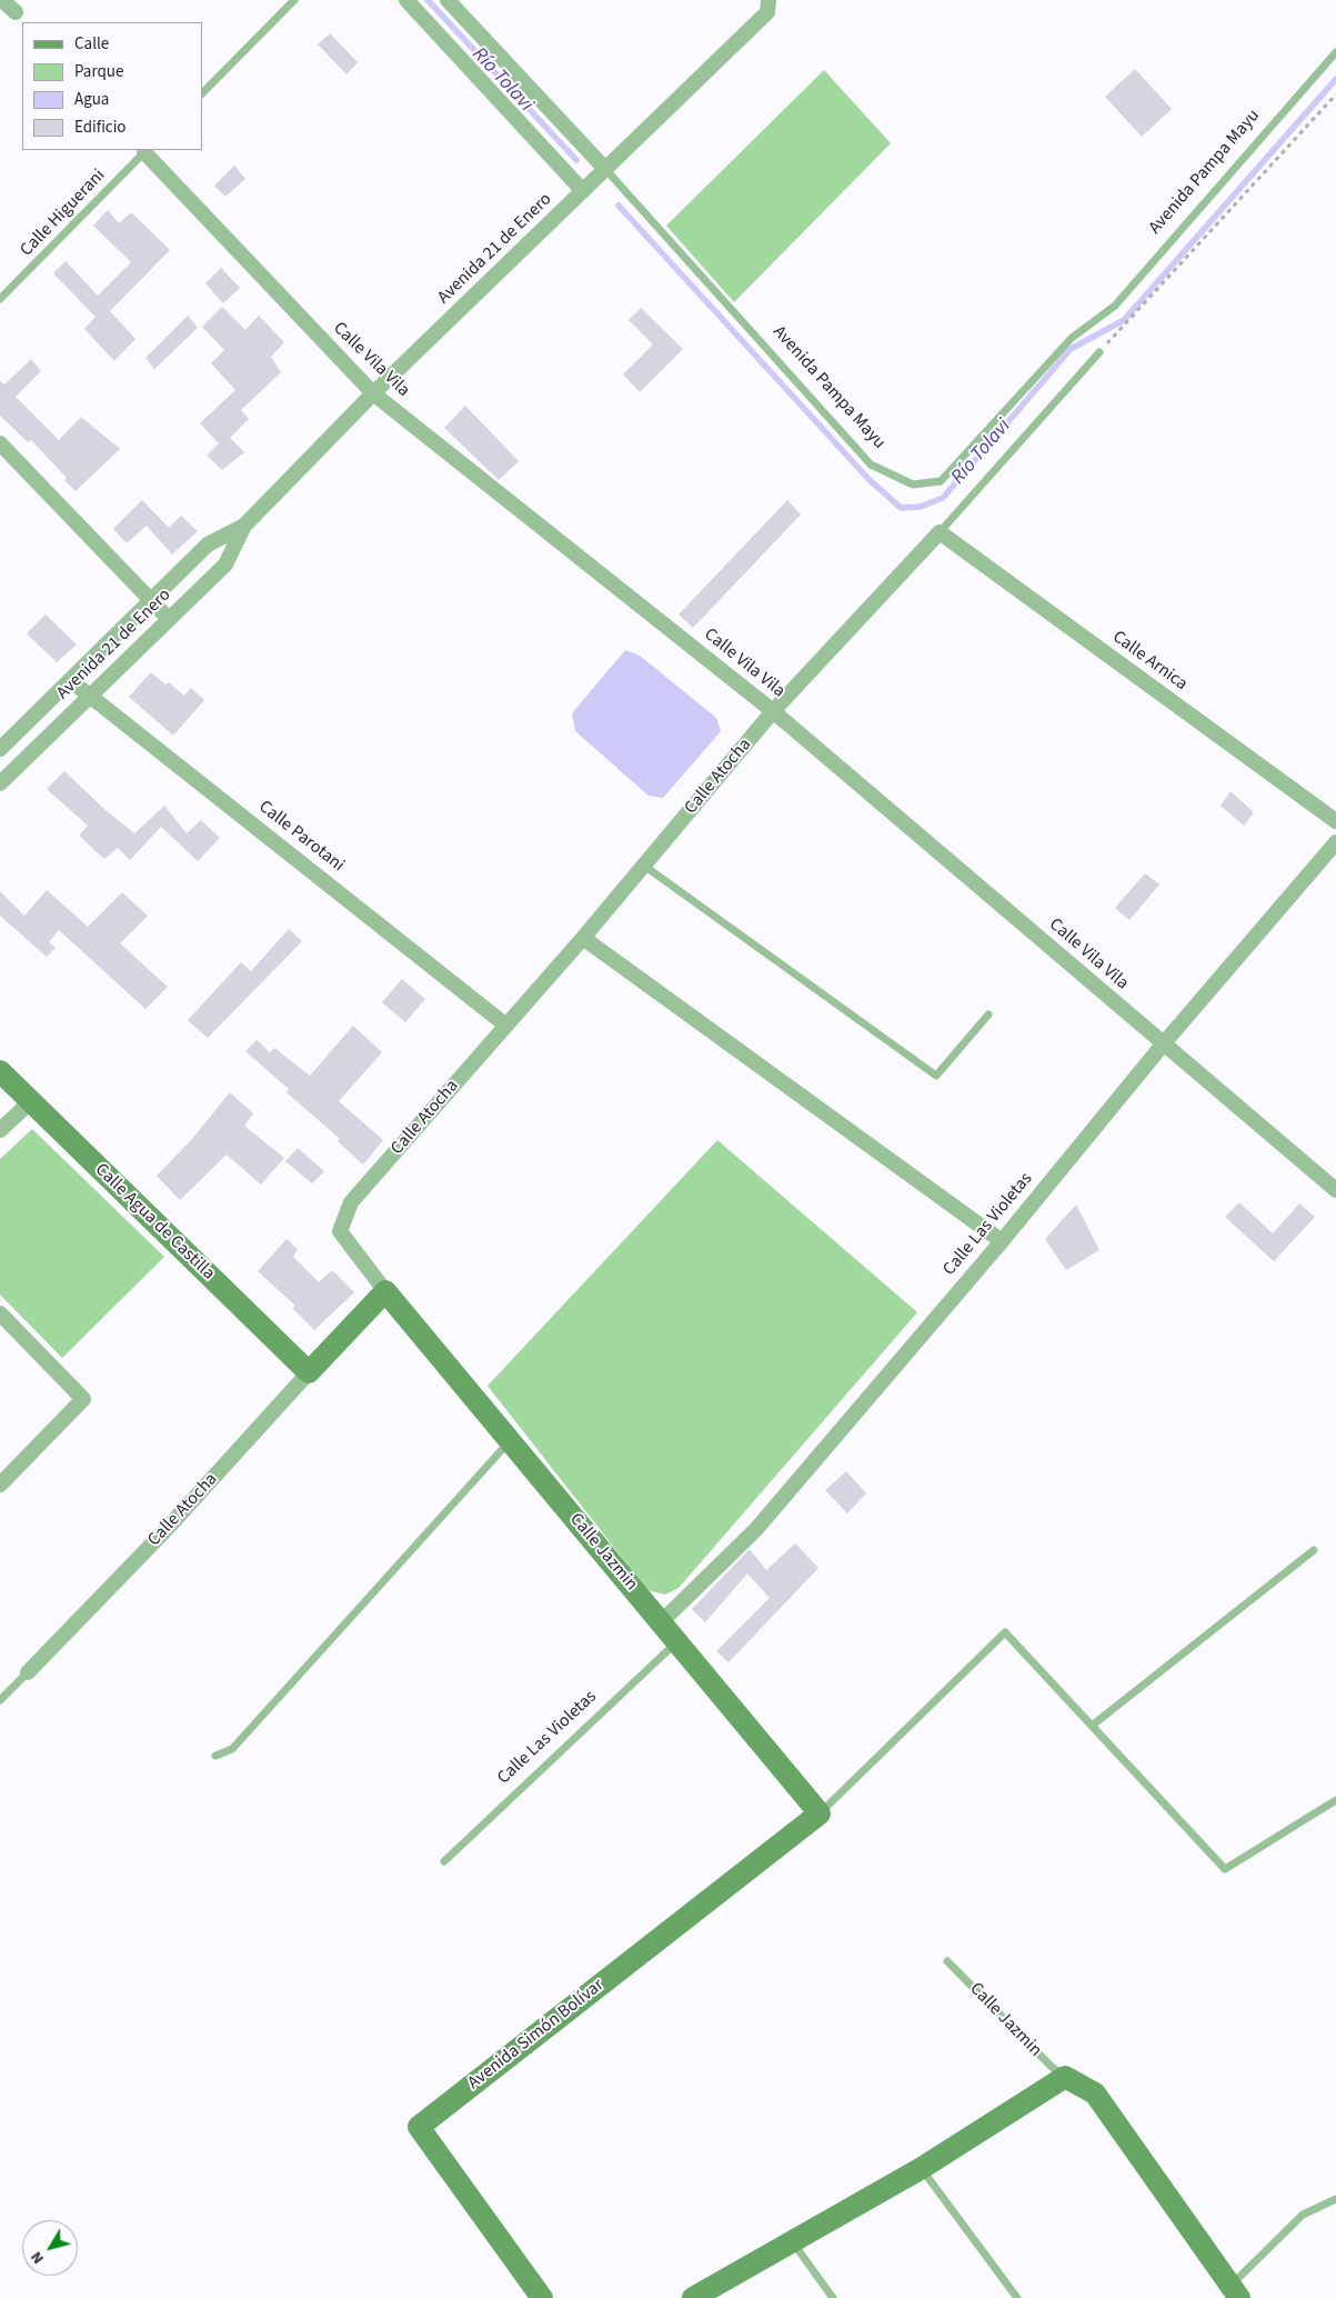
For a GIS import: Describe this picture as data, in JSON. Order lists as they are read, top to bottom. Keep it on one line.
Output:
{"streets":{"street":["Avenida Pampa Mayu","Avenida 21 de Enero","Calle Vila Vila","Calle Arnica","Calle Atocha","Calle Parotani","Calle Agua de Castilla","Calle Las Violetas","Calle Jazmin","Avenida Simón Bolívar"],"lane":["Calle Higuerani"]},"crossings":[["Avenida Pampa Mayu","Avenida 21 de Enero"],["Calle Higuerani","Calle Vila Vila"],["Avenida 21 de Enero","Calle Vila Vila"],["Avenida 21 de Enero","Calle Parotani"],["Calle Vila Vila","Calle Atocha"],["Calle Vila Vila","Calle Las Violetas"],["Calle Arnica","Calle Atocha"],["Calle Atocha","Calle Parotani"],["Calle Atocha","Calle Agua de Castilla"],["Calle Atocha","Calle Jazmin"],["Calle Las Violetas","Calle Jazmin"],["Calle Jazmin","Avenida Simón Bolívar"]],"water":["Río Tolavi"],"legend":["Calle","Parque","Agua","Edificio"],"north":"bottom left"}
